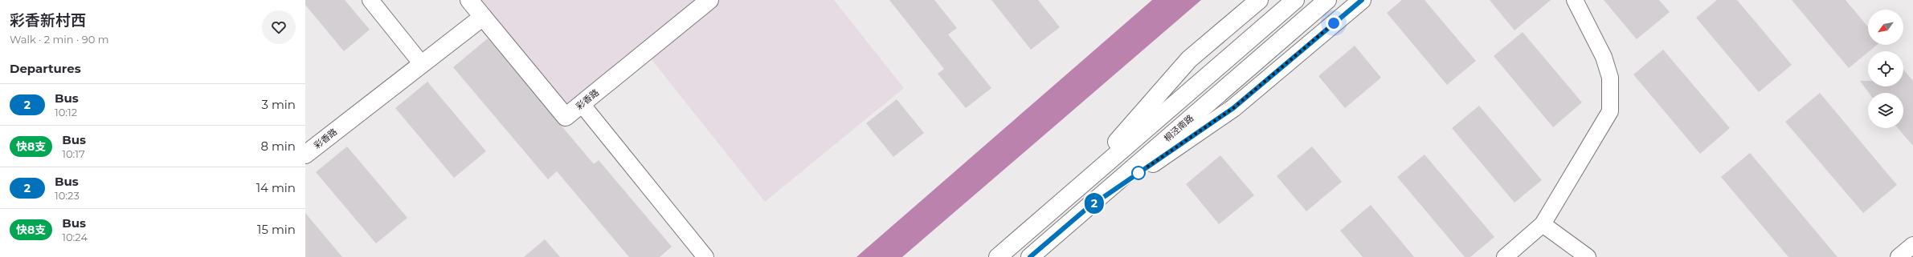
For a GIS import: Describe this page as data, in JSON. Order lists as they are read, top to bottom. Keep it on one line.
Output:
{"streets":{"main road":["彩香路","桐泾南路"]},"lines":["bus line 2"],"north":"bottom left","page":{"heading":[["彩香新村西","Walk · 2 min · 90 m"],"Departures"],"on_map":"2","list":[{"mark":"2","name":"Bus","note":"10:12","value":"3 min"},{"mark":"快8支","name":"Bus","note":"10:17","value":"8 min"},{"mark":"2","name":"Bus","note":"10:23","value":"14 min"},{"mark":"快8支","name":"Bus","note":"10:24","value":"15 min"}]}}
